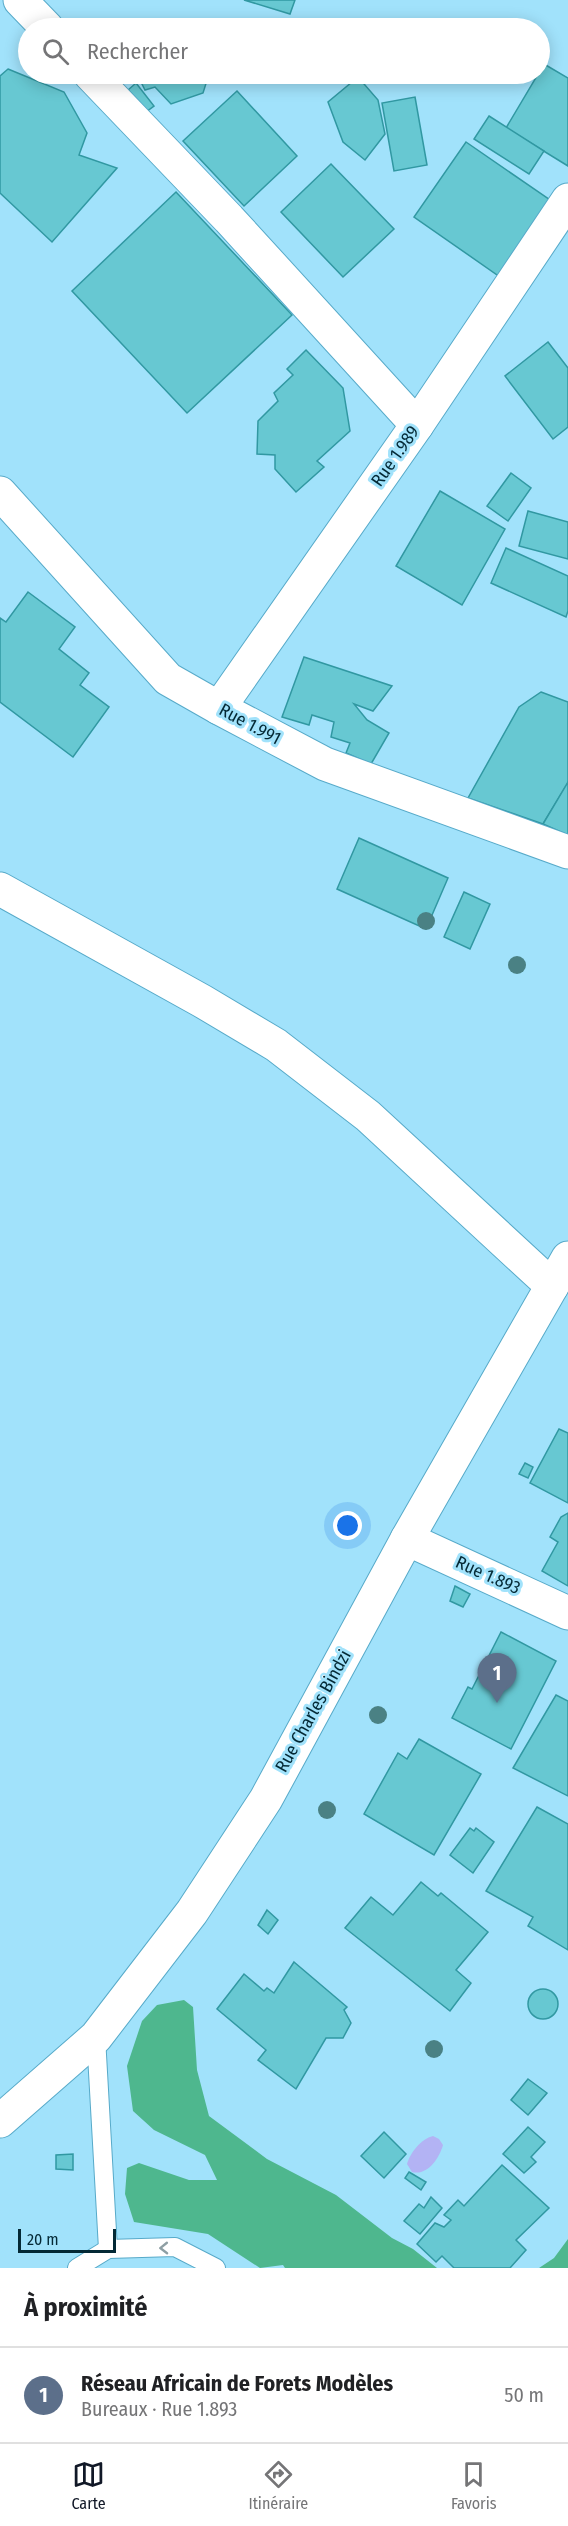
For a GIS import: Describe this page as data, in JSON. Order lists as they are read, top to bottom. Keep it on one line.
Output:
{"streets":{"street":["Rue 1.989","Rue 1.991","Rue 1.893","Rue Charles Bindzi"]},"crossings":[["Rue 1.989","Rue 1.991"],["Rue 1.893","Rue Charles Bindzi"]],"scale_bar":"20 m","page":{"search":"Rechercher","pins":"1","scale":"20 m","heading":"À proximité","list":[{"mark":"1","name":"Réseau Africain de Forets Modèles","note":"Bureaux · Rue 1.893","value":"50 m"}],"nav":["Carte","Itinéraire","Favoris"]}}
